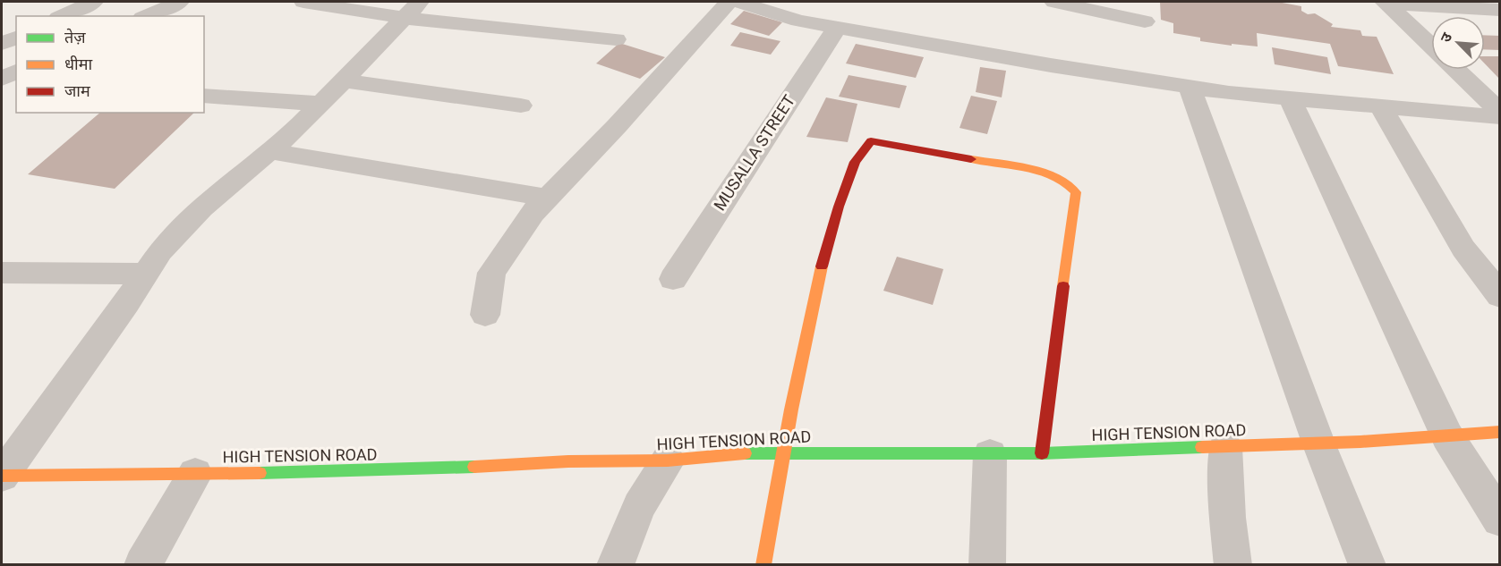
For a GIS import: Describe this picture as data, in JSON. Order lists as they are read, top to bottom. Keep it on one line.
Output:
{"streets":{"street":["MUSALLA STREET","HIGH TENSION ROAD"]},"legend":["तेज़","धीमा","जाम"],"north":"top left"}
